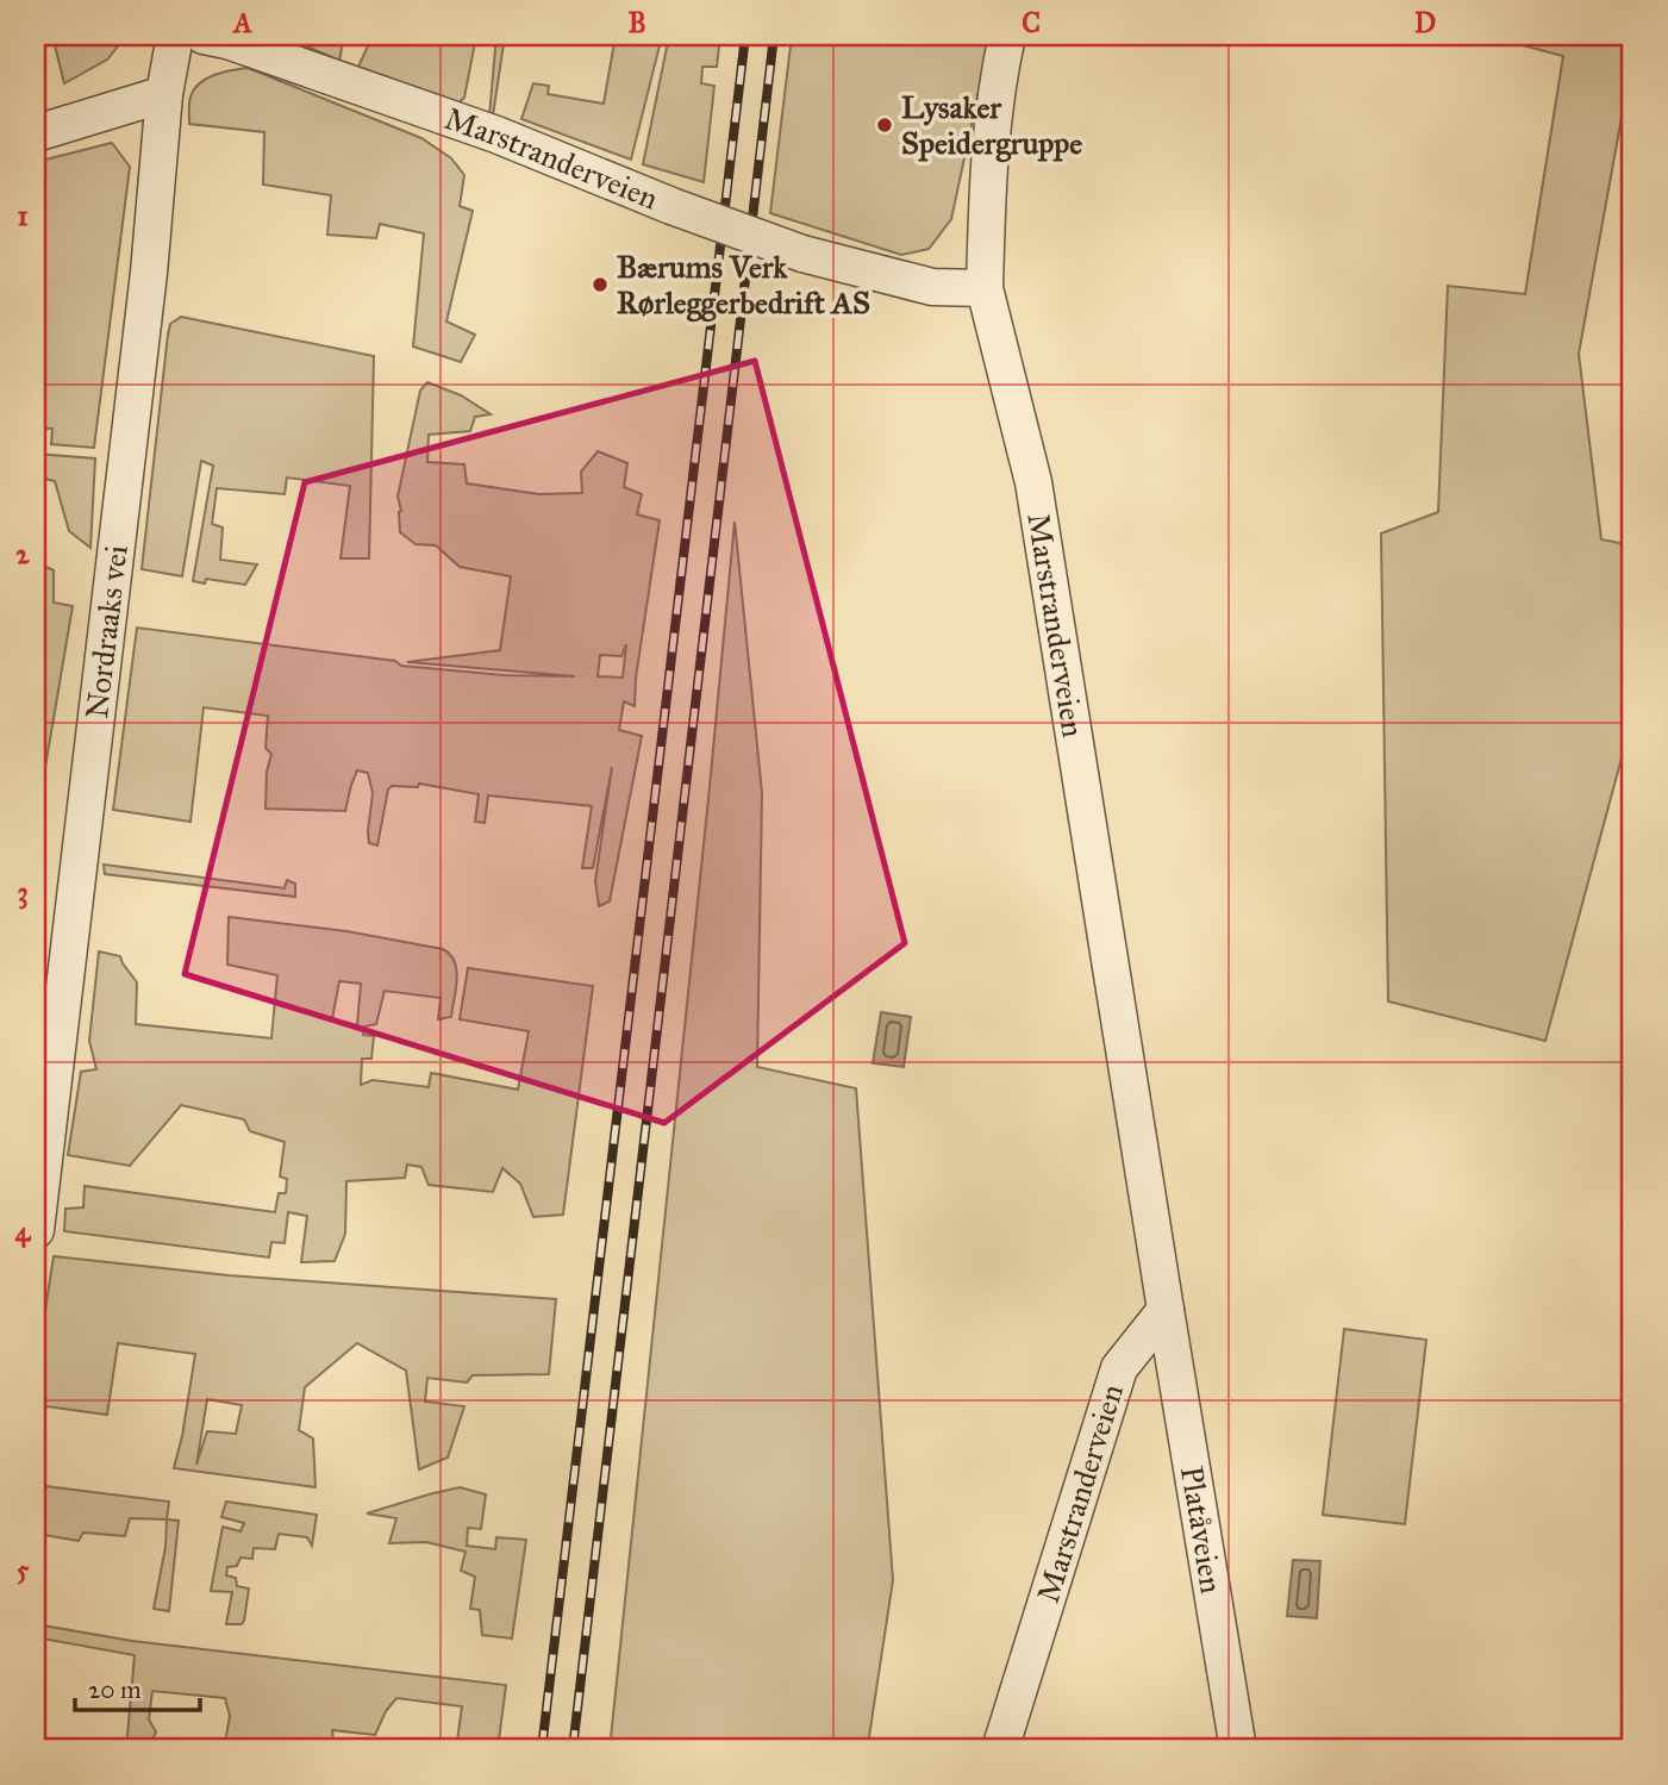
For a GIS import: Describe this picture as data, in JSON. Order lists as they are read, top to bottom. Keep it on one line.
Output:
{"streets":{"street":["Marstranderveien","Nordraaks vei","Platåveien"]},"crossings":[["Marstranderveien","Platåveien"]],"places":["Lysaker Speidergruppe","Bærums Verk Rørleggerbedrift AS"],"scale_bar":"20 m","grid":{"columns":["A","B","C","D"],"rows":["1","2","3","4","5"]}}
